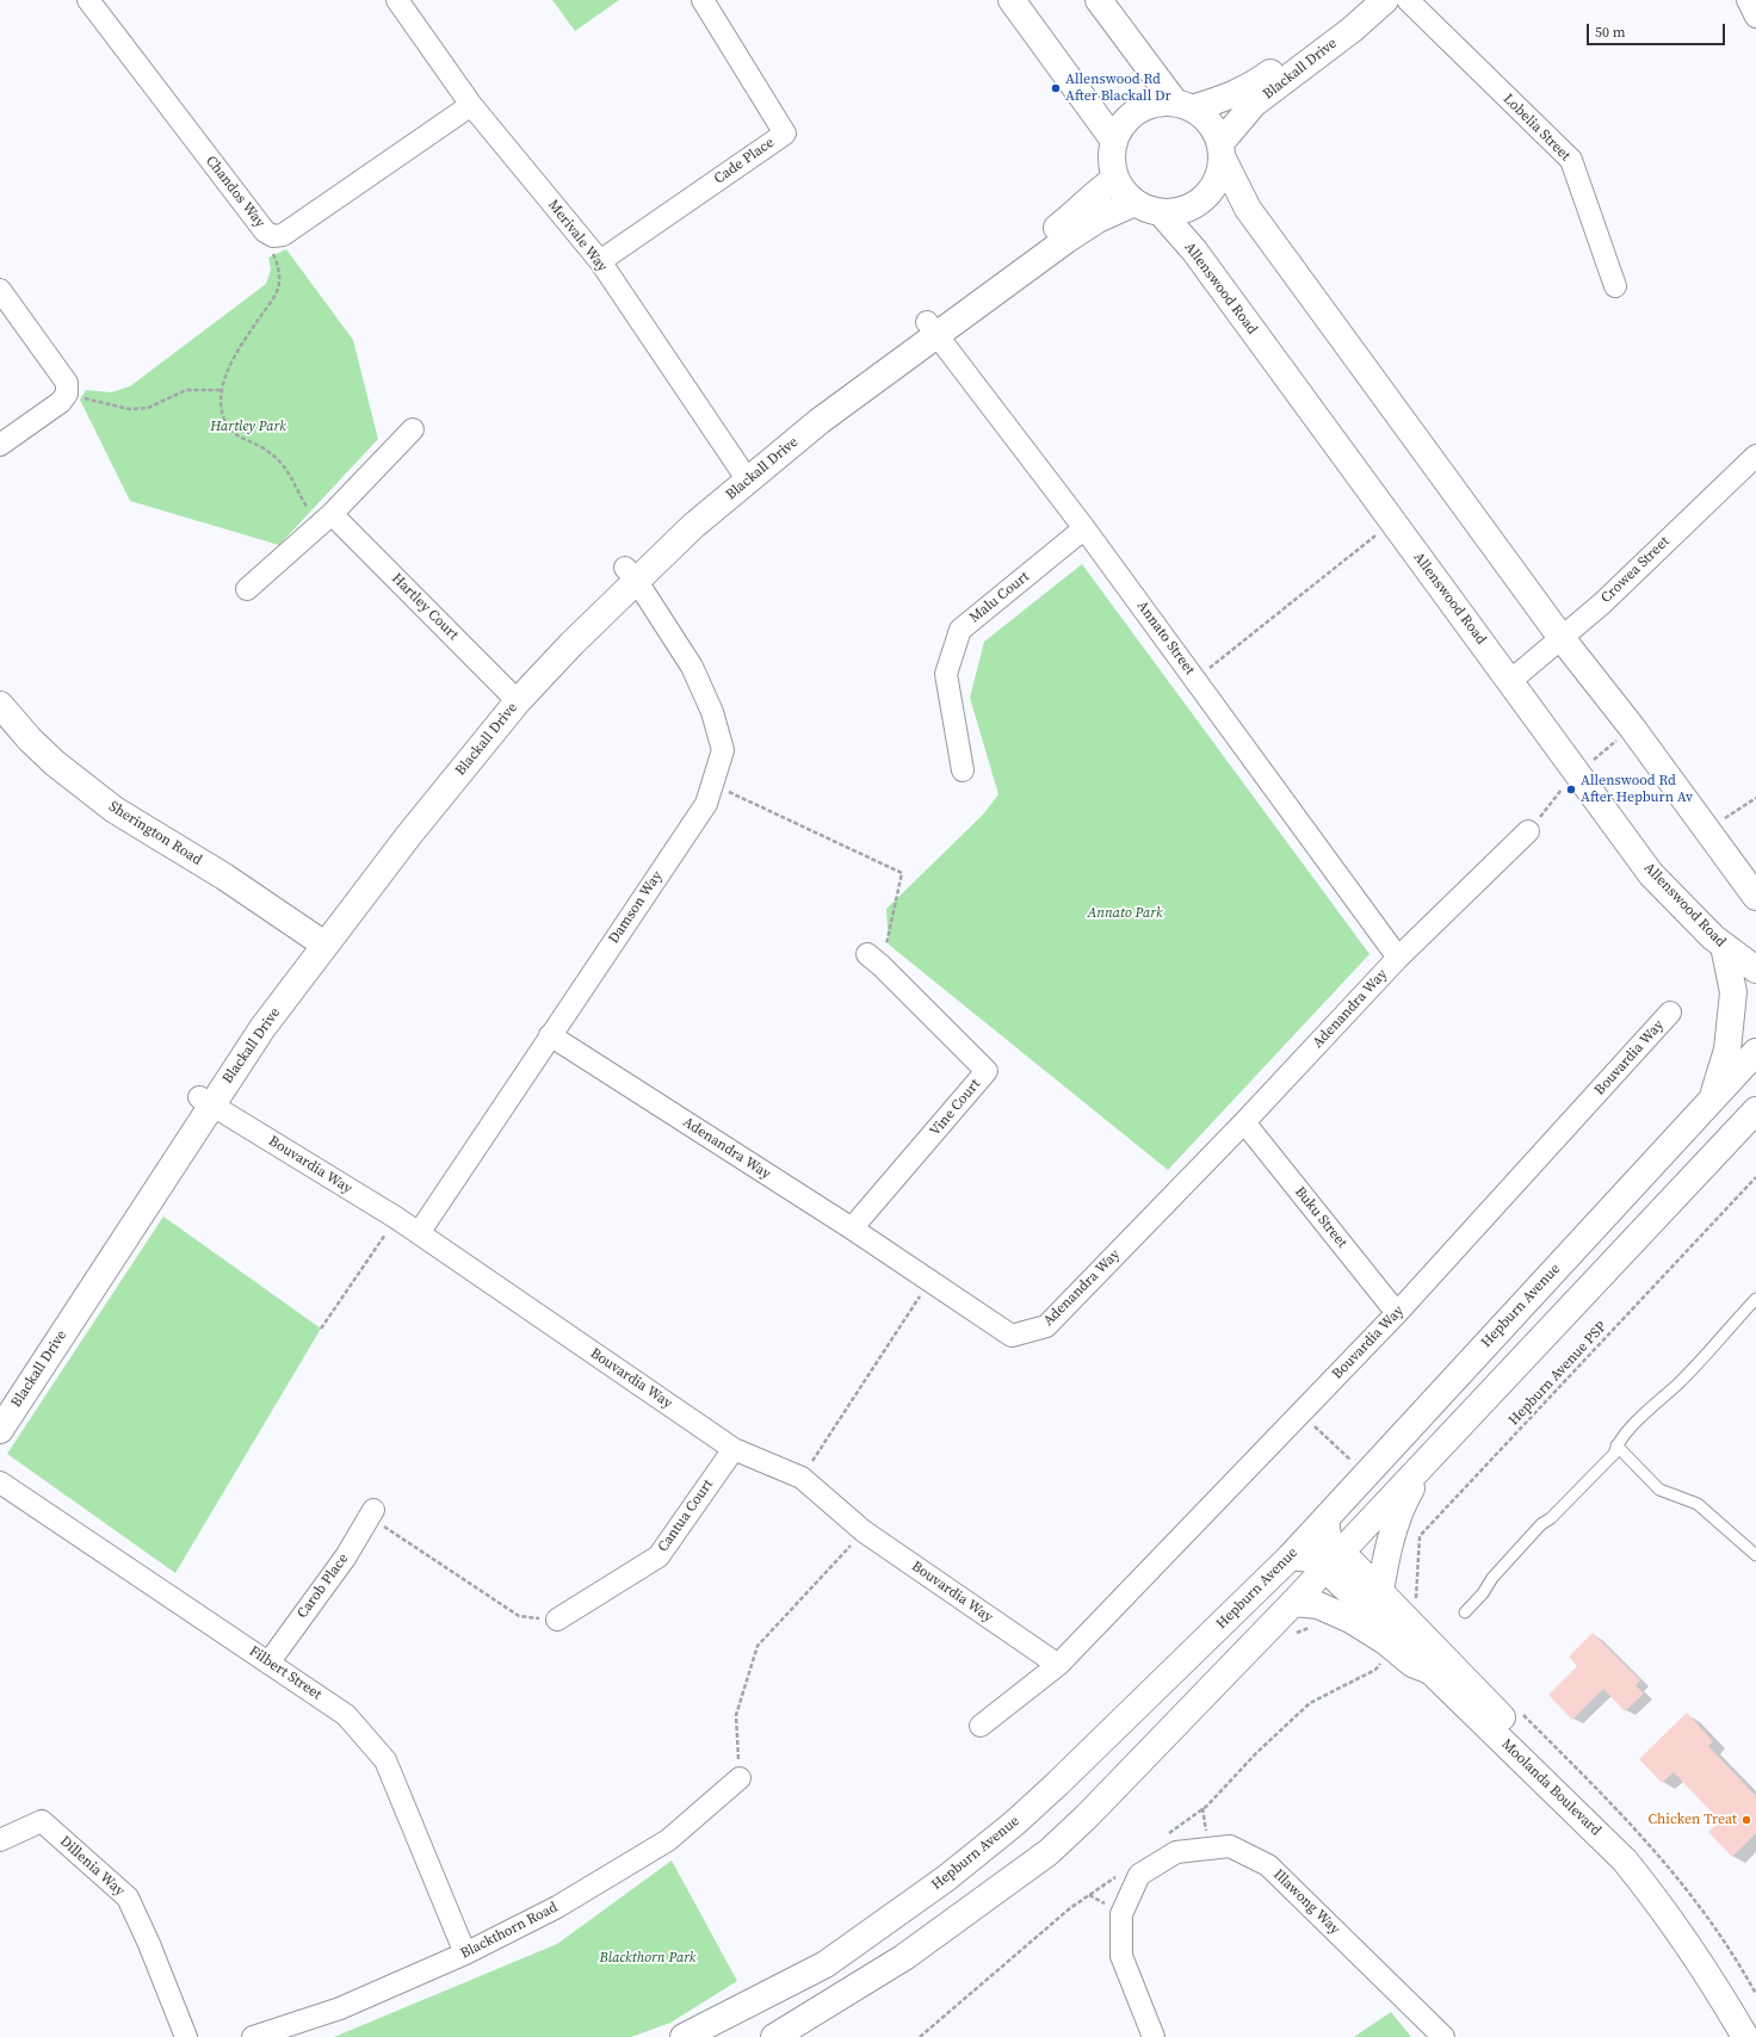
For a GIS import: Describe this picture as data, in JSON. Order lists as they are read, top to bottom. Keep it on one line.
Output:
{"streets":{"main road":["Blackall Drive","Allenswood Road","Sherington Road","Hepburn Avenue","Moolanda Boulevard"],"street":["Lobelia Street","Cade Place","Chandos Way","Merivale Way","Crowea Street","Malu Court","Hartley Court","Annato Street","Damson Way","Adenandra Way","Bouvardia Way","Vine Court","Buku Street","Cantua Court","Carob Place","Filbert Street","Dillenia Way","Illawong Way","Blackthorn Road"],"path":["Hepburn Avenue PSP"]},"crossings":[["Blackall Drive","Merivale Way"],["Blackall Drive","Allenswood Road"],["Blackall Drive","Hartley Court"],["Blackall Drive","Annato Street"],["Blackall Drive","Sherington Road"],["Blackall Drive","Damson Way"],["Blackall Drive","Bouvardia Way"],["Cade Place","Merivale Way"],["Chandos Way","Merivale Way"],["Allenswood Road","Crowea Street"],["Malu Court","Annato Street"],["Annato Street","Adenandra Way"],["Damson Way","Adenandra Way"],["Damson Way","Bouvardia Way"],["Adenandra Way","Vine Court"],["Adenandra Way","Buku Street"],["Bouvardia Way","Buku Street"],["Bouvardia Way","Cantua Court"],["Hepburn Avenue","Moolanda Boulevard"],["Carob Place","Filbert Street"],["Filbert Street","Blackthorn Road"]],"parks":["Hartley Park","Annato Park","Blackthorn Park"],"places":["Allenswood Rd After Blackall Dr","Allenswood Rd After Hepburn Av","Chicken Treat"],"scale_bar":"50 m"}
